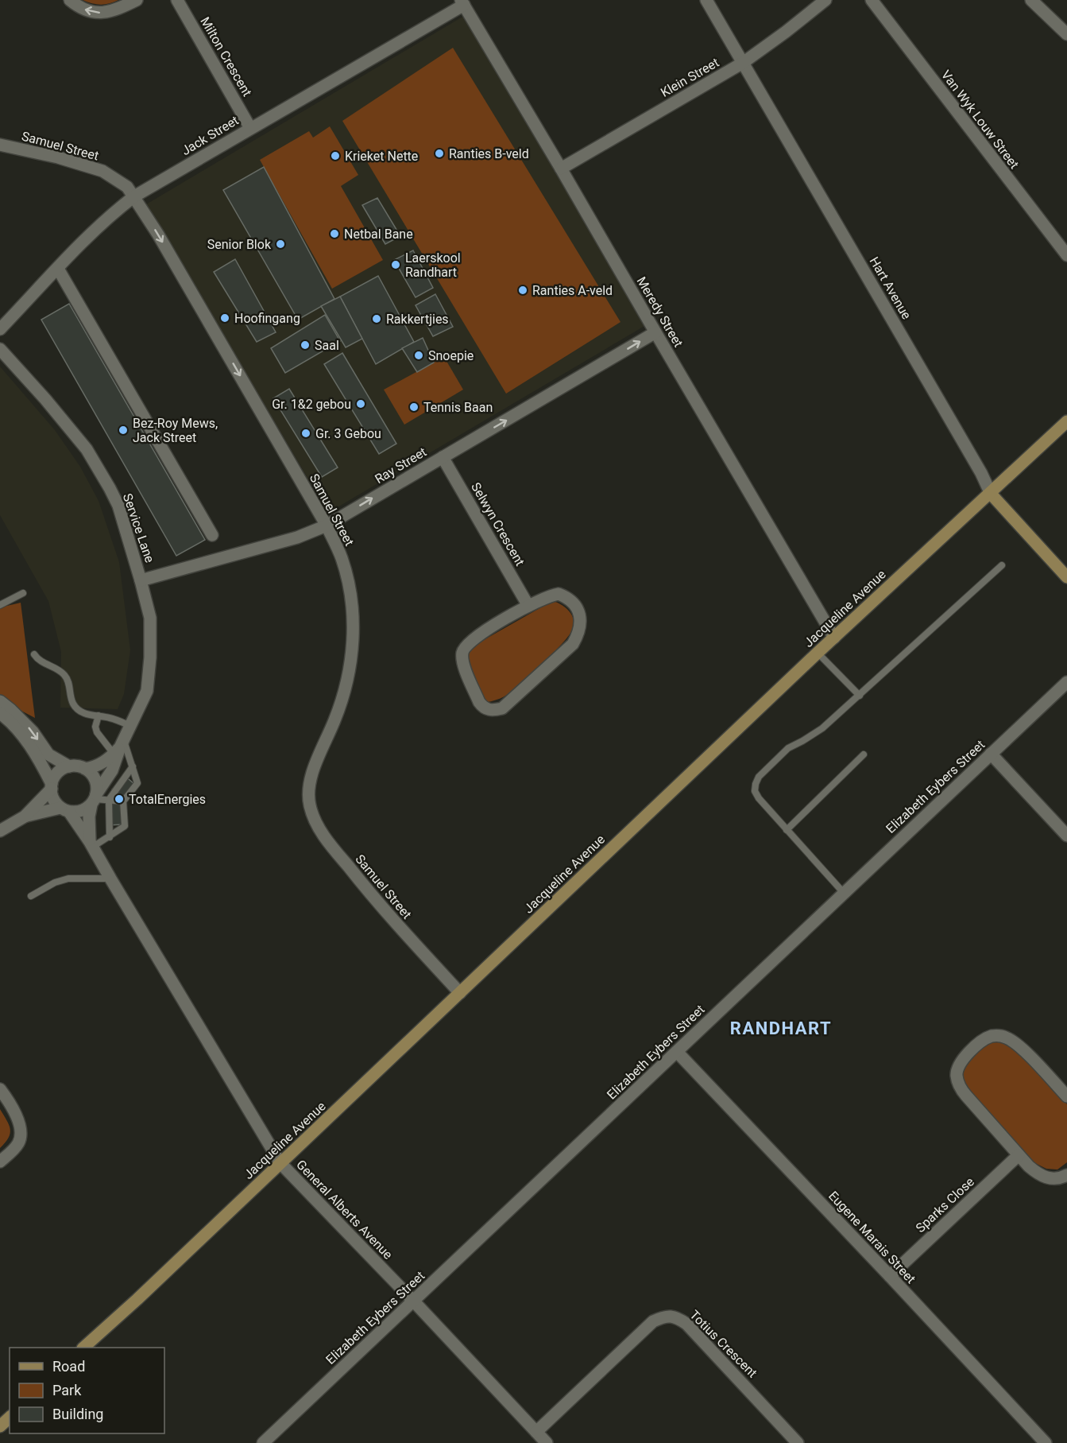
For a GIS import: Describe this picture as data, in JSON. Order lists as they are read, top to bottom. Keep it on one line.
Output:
{"streets":{"street":["Milton Crescent","Klein Street","Van Wyk Louw Street","Jack Street","Samuel Street","Hart Avenue","Meredy Street","Ray Street","Selwyn Crescent","Service Lane","Jacqueline Avenue","Elizabeth Eybers Street","Sparks Close","General Alberts Avenue","Eugene Marais Street","Totius Crescent"]},"crossings":[["Milton Crescent","Jack Street"],["Klein Street","Hart Avenue"],["Klein Street","Meredy Street"],["Jack Street","Samuel Street"],["Jack Street","Meredy Street"],["Samuel Street","Ray Street"],["Samuel Street","Jacqueline Avenue"],["Hart Avenue","Jacqueline Avenue"],["Meredy Street","Ray Street"],["Meredy Street","Jacqueline Avenue"],["Ray Street","Selwyn Crescent"],["Ray Street","Service Lane"],["Service Lane","General Alberts Avenue"],["Jacqueline Avenue","General Alberts Avenue"],["Elizabeth Eybers Street","General Alberts Avenue"],["Elizabeth Eybers Street","Eugene Marais Street"],["Sparks Close","Eugene Marais Street"],["General Alberts Avenue","Totius Crescent"]],"one_way":["Ray Street"],"districts":["RANDHART"],"places":["Ranties B-veld","Krieket Nette","Netbal Bane","Senior Blok","Laerskool Randhart","Ranties A-veld","Hoofingang","Rakkertjies","Saal","Snoepie","Gr. 1&2 gebou","Tennis Baan","Bez-Roy Mews, Jack Street","Gr. 3 Gebou","TotalEnergies"],"legend":["Road","Park","Building"]}
